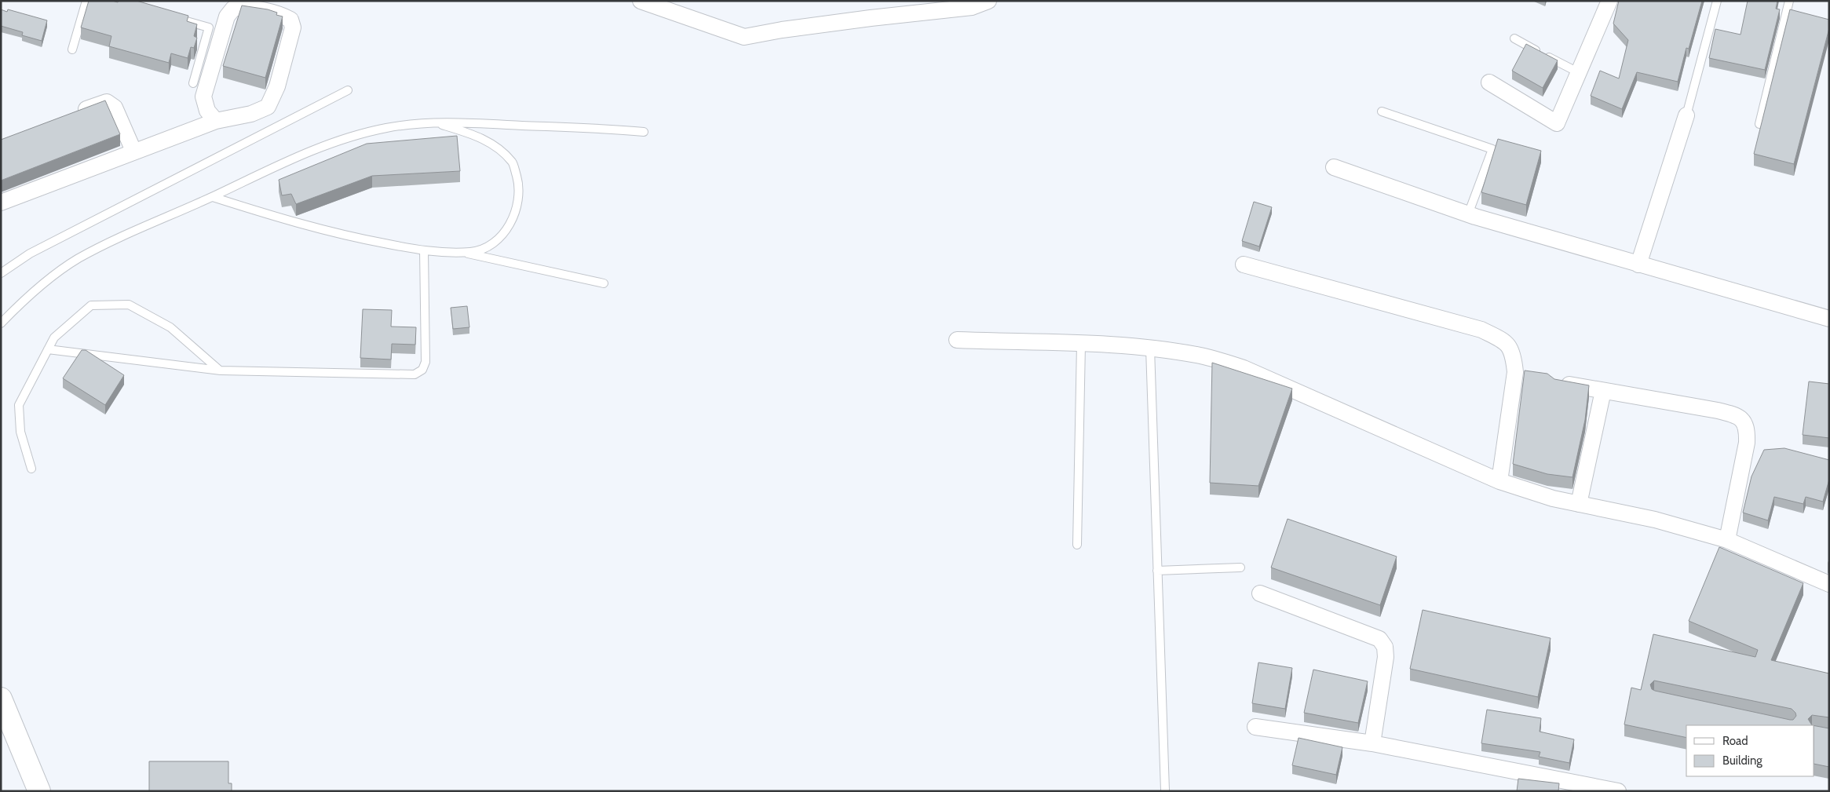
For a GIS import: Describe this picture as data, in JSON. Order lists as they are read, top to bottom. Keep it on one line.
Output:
{"legend":["Road","Building"]}
